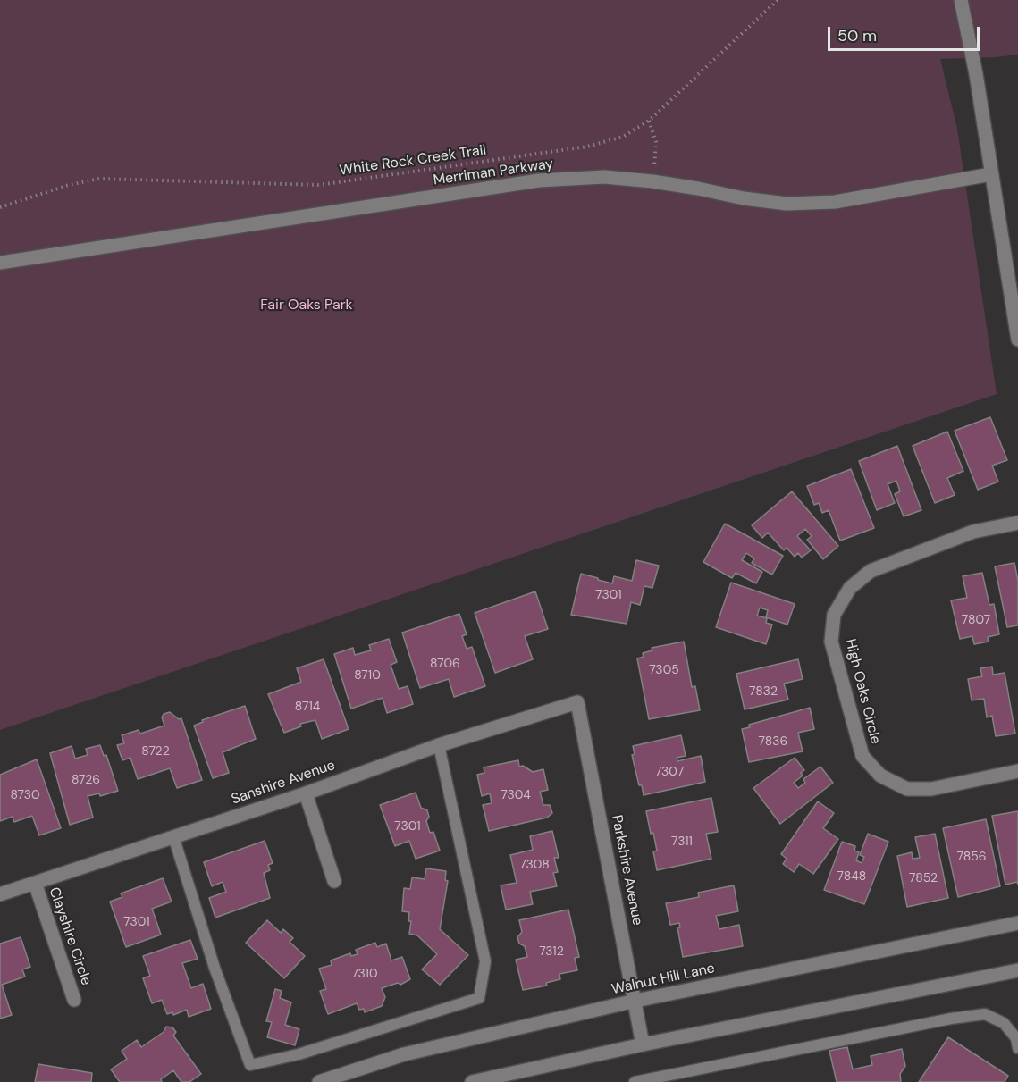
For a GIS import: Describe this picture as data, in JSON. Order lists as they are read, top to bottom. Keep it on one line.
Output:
{"streets":{"street":["Merriman Parkway","High Oaks Circle","Sanshire Avenue","Parkshire Avenue","Clayshire Circle","Walnut Hill Lane"],"path":["White Rock Creek Trail"]},"crossings":[["Sanshire Avenue","Parkshire Avenue"],["Sanshire Avenue","Clayshire Circle"],["Parkshire Avenue","Walnut Hill Lane"]],"parks":["Fair Oaks Park"],"house_numbers":["7301","7807","8706","7305","8710","7832","8714","7836","8722","7307","8726","8730","7304","7301","7311","7856","7308","7848","7852","7301","7312","7310"],"scale_bar":"50 m"}
